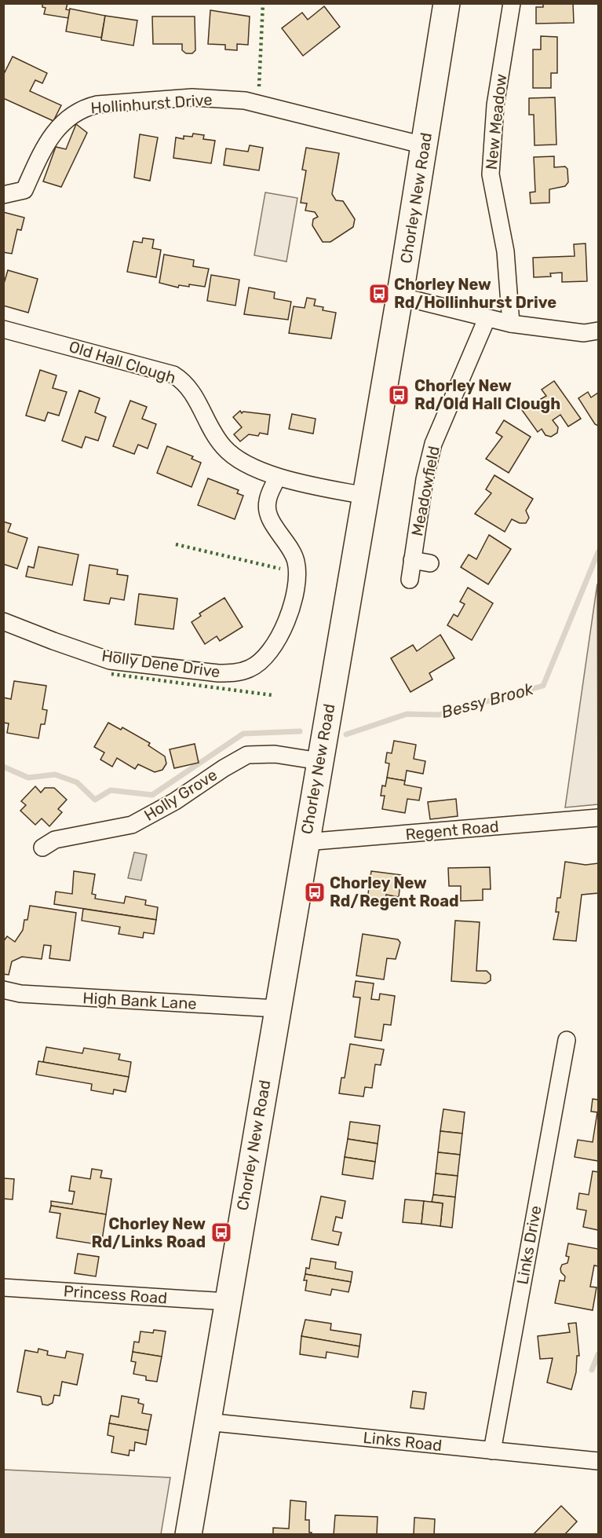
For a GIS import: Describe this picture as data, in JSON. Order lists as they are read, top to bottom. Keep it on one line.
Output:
{"streets":{"highway":["Chorley New Road"],"street":["Hollinhurst Drive","New Meadow","Old Hall Clough","Meadowfield","Holly Dene Drive","Holly Grove","Regent Road","High Bank Lane","Links Drive","Princess Road","Links Road"]},"crossings":[["Hollinhurst Drive","Chorley New Road"],["Chorley New Road","Old Hall Clough"],["Chorley New Road","Holly Grove"],["Chorley New Road","Regent Road"],["Chorley New Road","High Bank Lane"],["Chorley New Road","Princess Road"],["Chorley New Road","Links Road"],["Old Hall Clough","Holly Dene Drive"],["Links Drive","Links Road"]],"water":["Bessy Brook"],"places":{"bus stop":["Chorley New Rd/Hollinhurst Drive","Chorley New Rd/Old Hall Clough","Chorley New Rd/Regent Road","Chorley New Rd/Links Road"]}}
